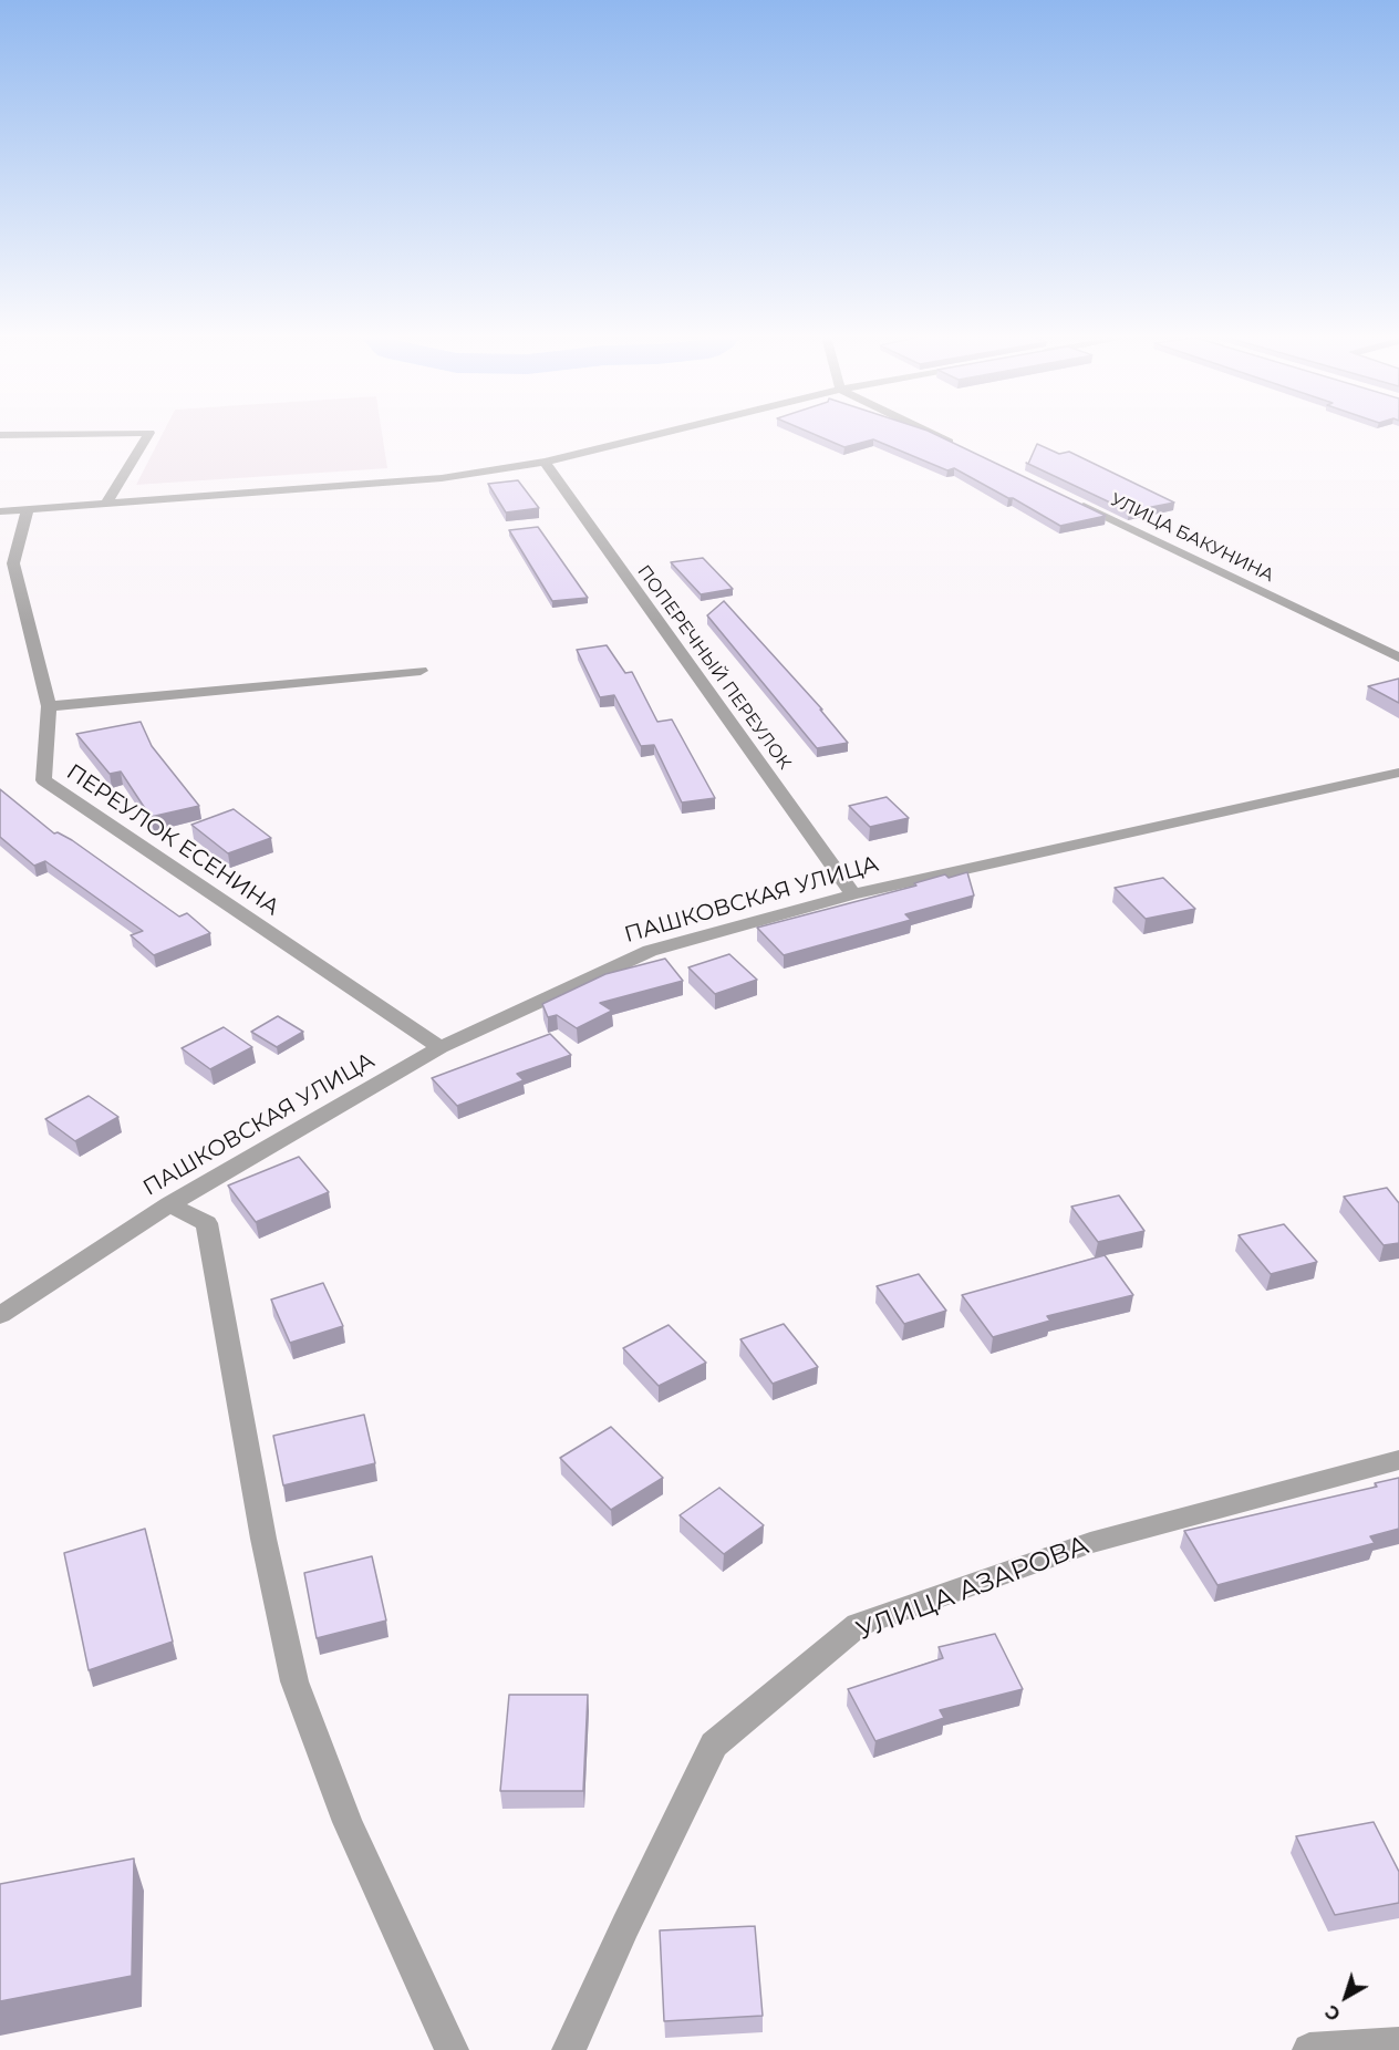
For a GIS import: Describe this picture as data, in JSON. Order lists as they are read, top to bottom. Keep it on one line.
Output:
{"streets":{"street":["УЛИЦА БАКУНИНА","ПОПЕРЕЧНЫЙ ПЕРЕУЛОК","ПЕРЕУЛОК ЕСЕНИНА","ПАШКОВСКАЯ УЛИЦА","УЛИЦА АЗАРОВА"]},"crossings":[["ПОПЕРЕЧНЫЙ ПЕРЕУЛОК","ПАШКОВСКАЯ УЛИЦА"],["ПЕРЕУЛОК ЕСЕНИНА","ПАШКОВСКАЯ УЛИЦА"]],"north":"bottom left"}
